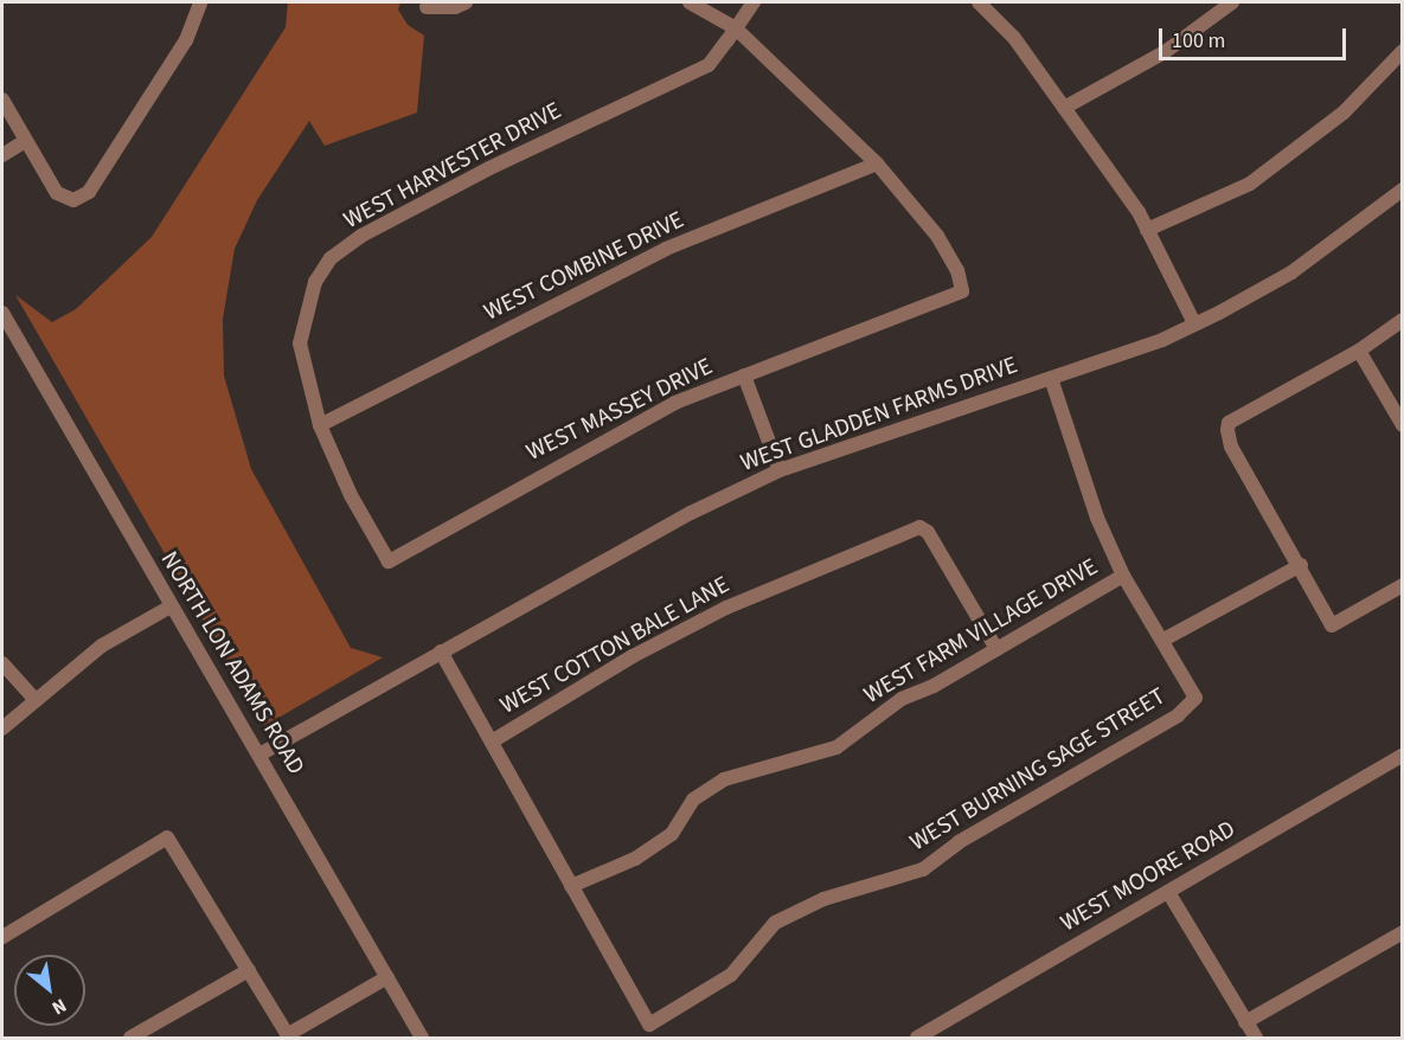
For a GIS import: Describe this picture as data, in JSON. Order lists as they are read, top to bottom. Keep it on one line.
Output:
{"streets":{"street":["WEST HARVESTER DRIVE","WEST COMBINE DRIVE","WEST MASSEY DRIVE","WEST GLADDEN FARMS DRIVE","WEST FARM VILLAGE DRIVE","WEST COTTON BALE LANE","NORTH LON ADAMS ROAD","WEST BURNING SAGE STREET","WEST MOORE ROAD"]},"crossings":[["WEST HARVESTER DRIVE","WEST COMBINE DRIVE"],["WEST HARVESTER DRIVE","WEST MASSEY DRIVE"],["WEST COMBINE DRIVE","WEST MASSEY DRIVE"],["WEST GLADDEN FARMS DRIVE","NORTH LON ADAMS ROAD"],["WEST FARM VILLAGE DRIVE","WEST COTTON BALE LANE"],["WEST FARM VILLAGE DRIVE","WEST BURNING SAGE STREET"]],"scale_bar":"100 m","north":"bottom right"}
